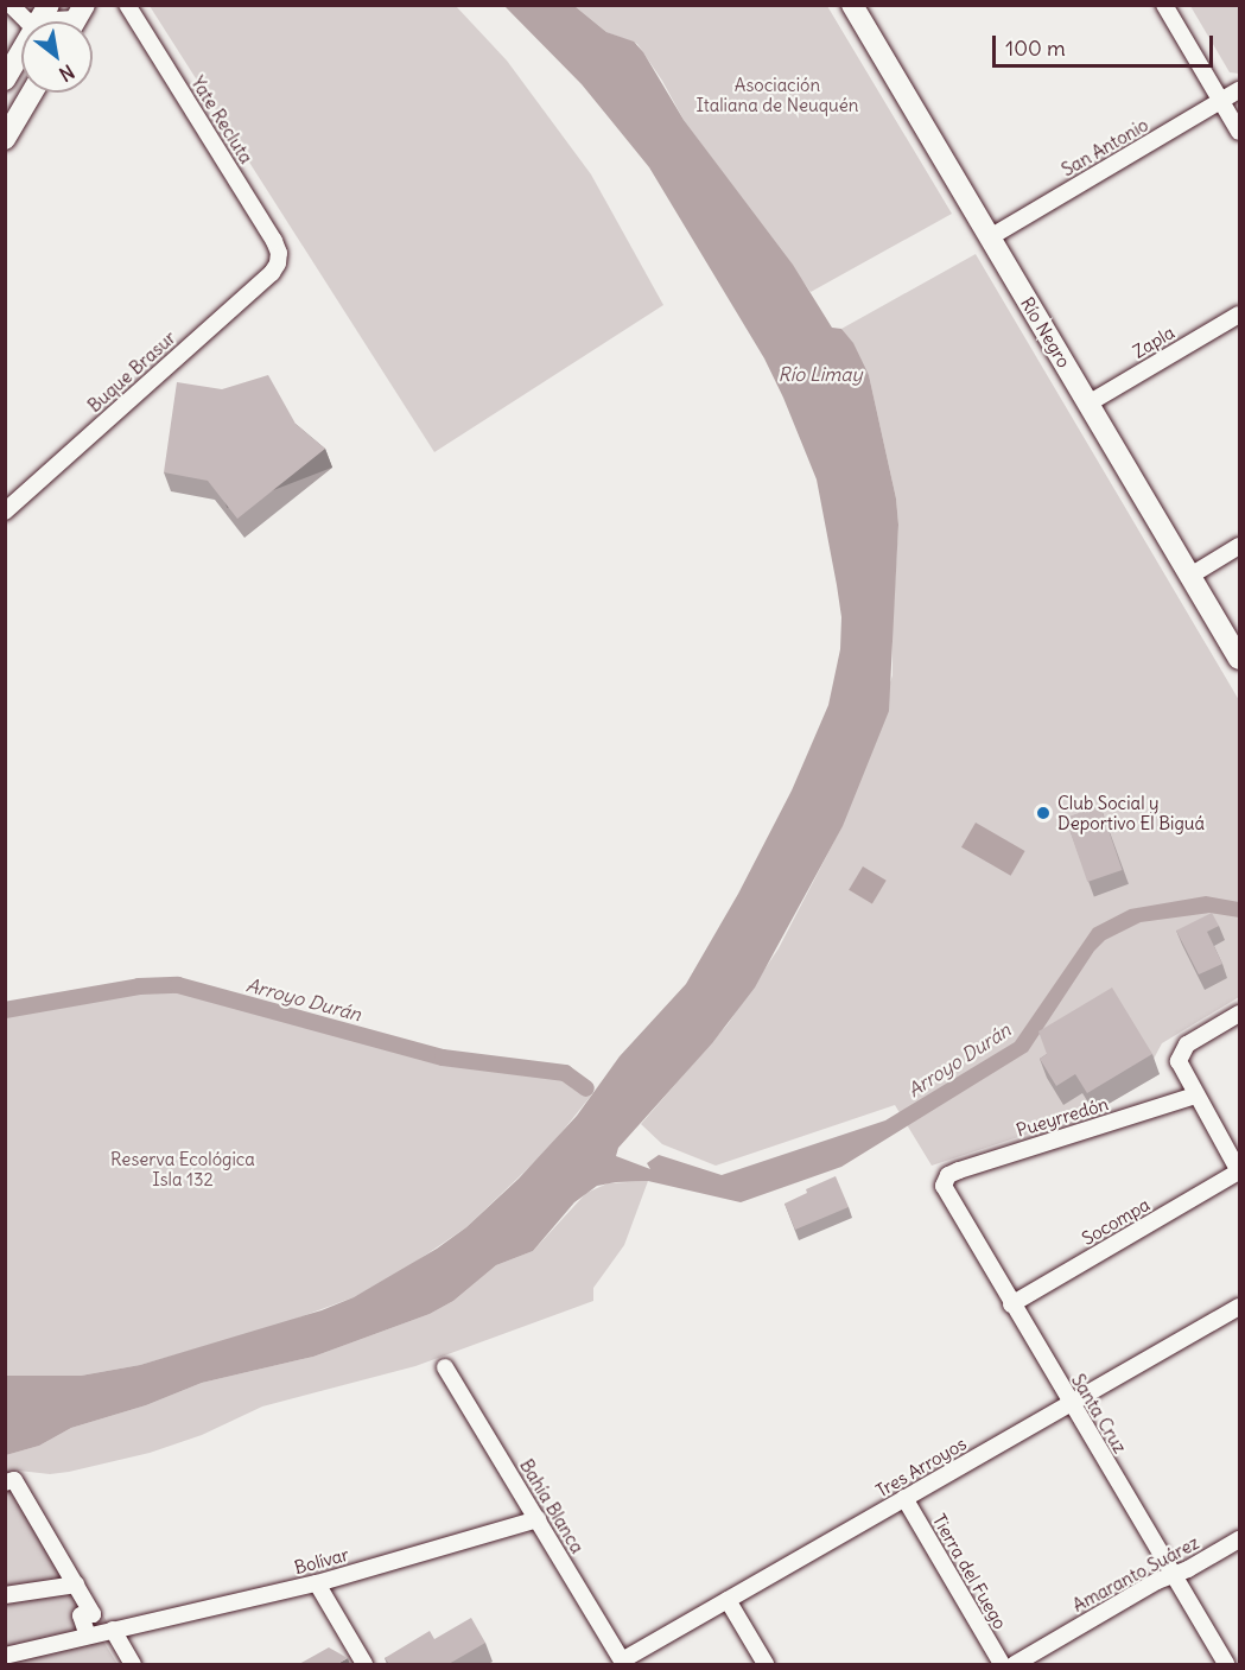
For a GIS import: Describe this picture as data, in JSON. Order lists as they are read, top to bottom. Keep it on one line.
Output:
{"streets":{"street":["Yate Recluta","San Antonio","Río Negro","Zapla","Buque Brasur","Pueyrredón","Socompa","Santa Cruz","Tres Arroyos","Bahía Blanca","Bolívar","Tierra del Fuego","Amaranto Suárez"]},"crossings":[["Yate Recluta","Buque Brasur"],["San Antonio","Río Negro"],["Río Negro","Zapla"],["Pueyrredón","Santa Cruz"],["Socompa","Santa Cruz"],["Santa Cruz","Tres Arroyos"],["Santa Cruz","Amaranto Suárez"],["Tres Arroyos","Bahía Blanca"],["Tres Arroyos","Tierra del Fuego"],["Bahía Blanca","Bolívar"]],"water":["Río Limay","Arroyo Durán"],"parks":["Asociación Italiana de Neuquén","Reserva Ecológica Isla 132"],"places":["Club Social y Deportivo El Biguá"],"scale_bar":"100 m","north":"bottom right"}
